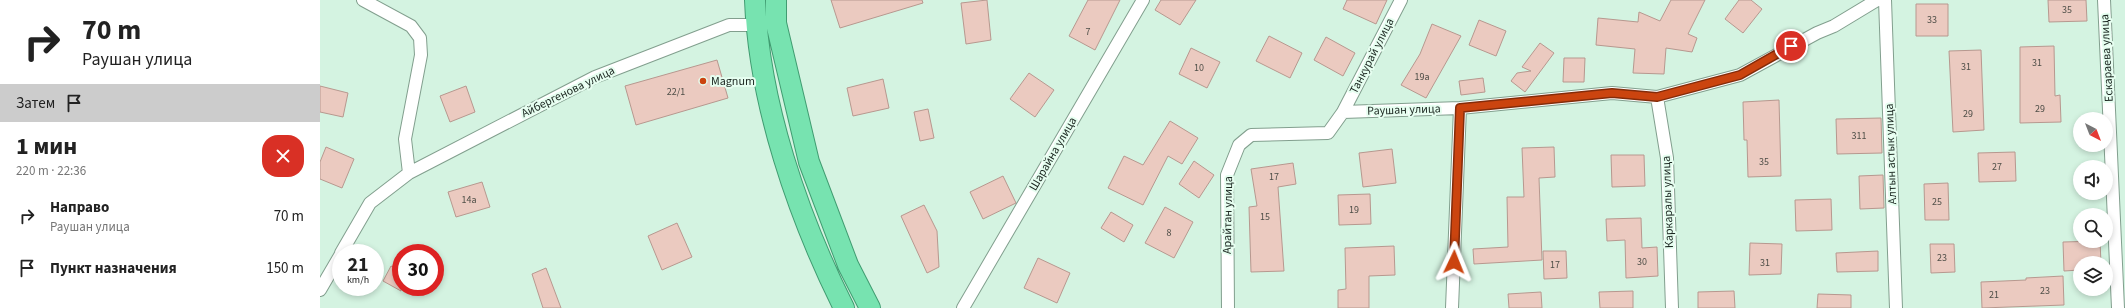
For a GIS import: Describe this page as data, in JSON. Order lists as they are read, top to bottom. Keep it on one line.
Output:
{"streets":{"street":["Танкурай улица","Ескараева улица","Айбергенова улица","Раушан улица","Шарайна улица","Алтын астык улица","Каркаралы улица","Арайтан улица"]},"crossings":[["Танкурай улица","Раушан улица"],["Танкурай улица","Арайтан улица"],["Раушан улица","Каркаралы улица"],["Раушан улица","Арайтан улица"]],"places":["Magnum"],"house_numbers":["35","33","7","31","31","10","19а","22/1","29","29","311","35","27","17","14а","25","19","15","8","23","30","31","17","23","21"],"north":"bottom right","page":{"turn":["70 m","Раушан улица"],"then":"Затем","heading":["1 мин","220 m · 22:36"],"list":[{"name":"Направо","note":"Раушан улица","value":"70 m"},{"name":"Пункт назначения","value":"150 m"}],"speed":"21 km/h","limit":"30"}}
